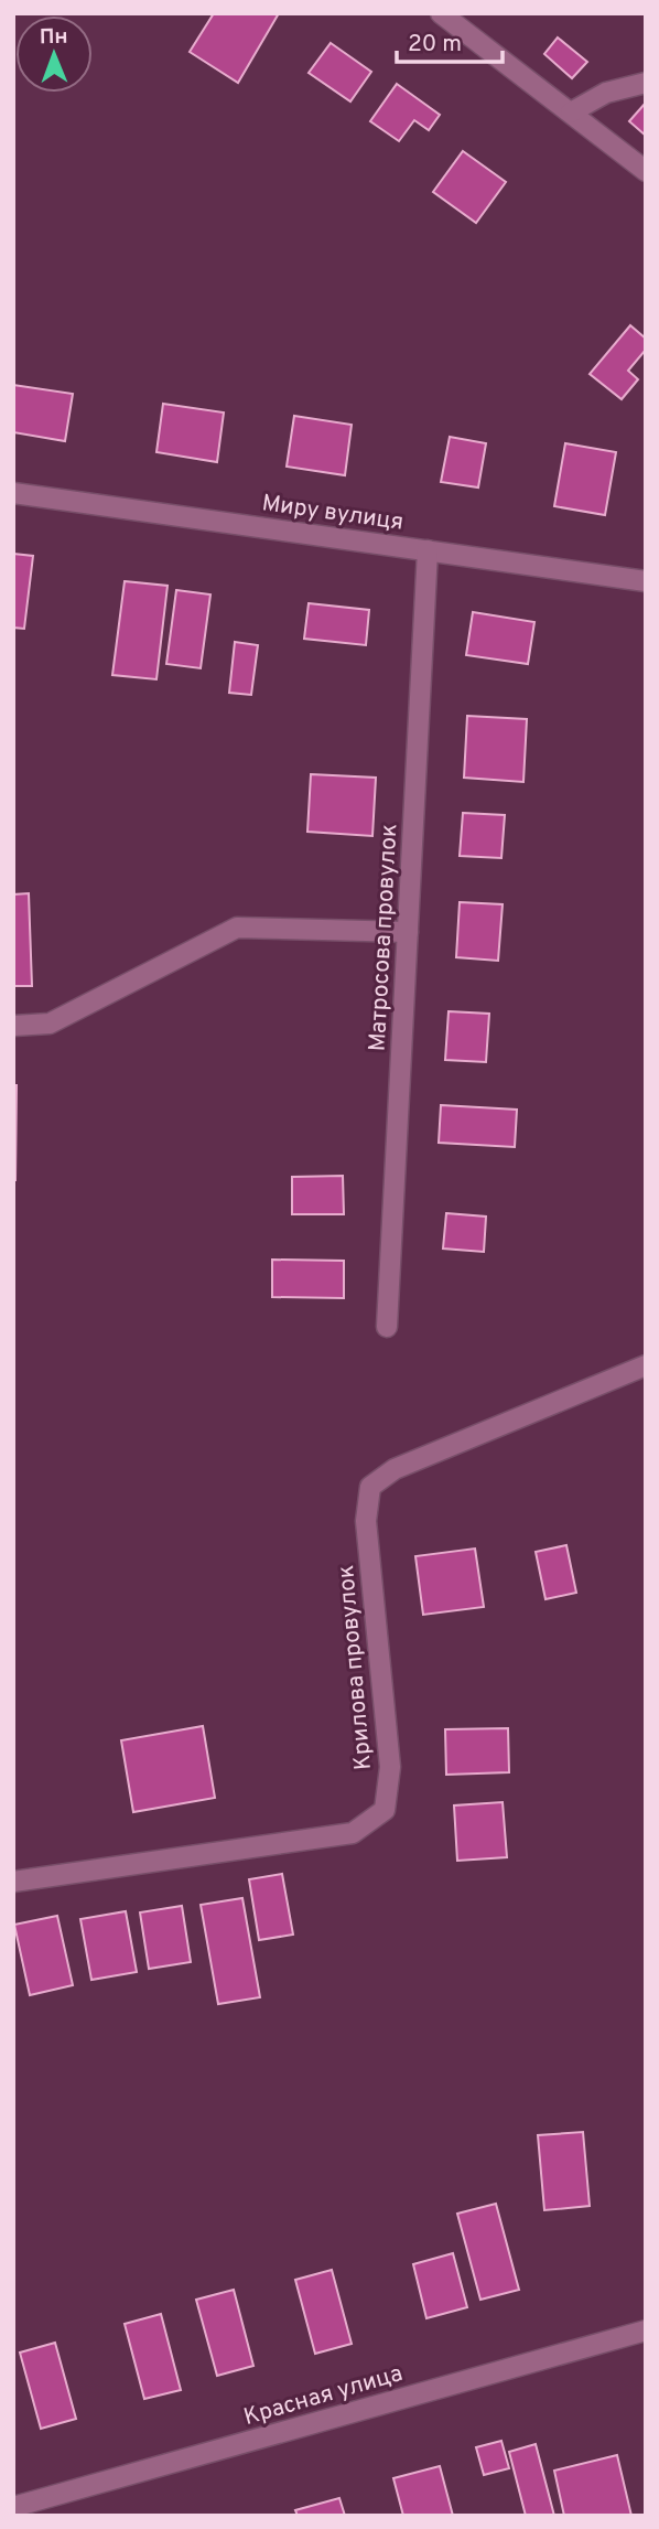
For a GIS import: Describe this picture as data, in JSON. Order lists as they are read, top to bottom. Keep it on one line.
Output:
{"streets":{"street":["Миру вулиця","Матросова провулок","Крилова провулок","Красная улица"]},"crossings":[["Миру вулиця","Матросова провулок"]],"scale_bar":"20 m","north":"top"}
